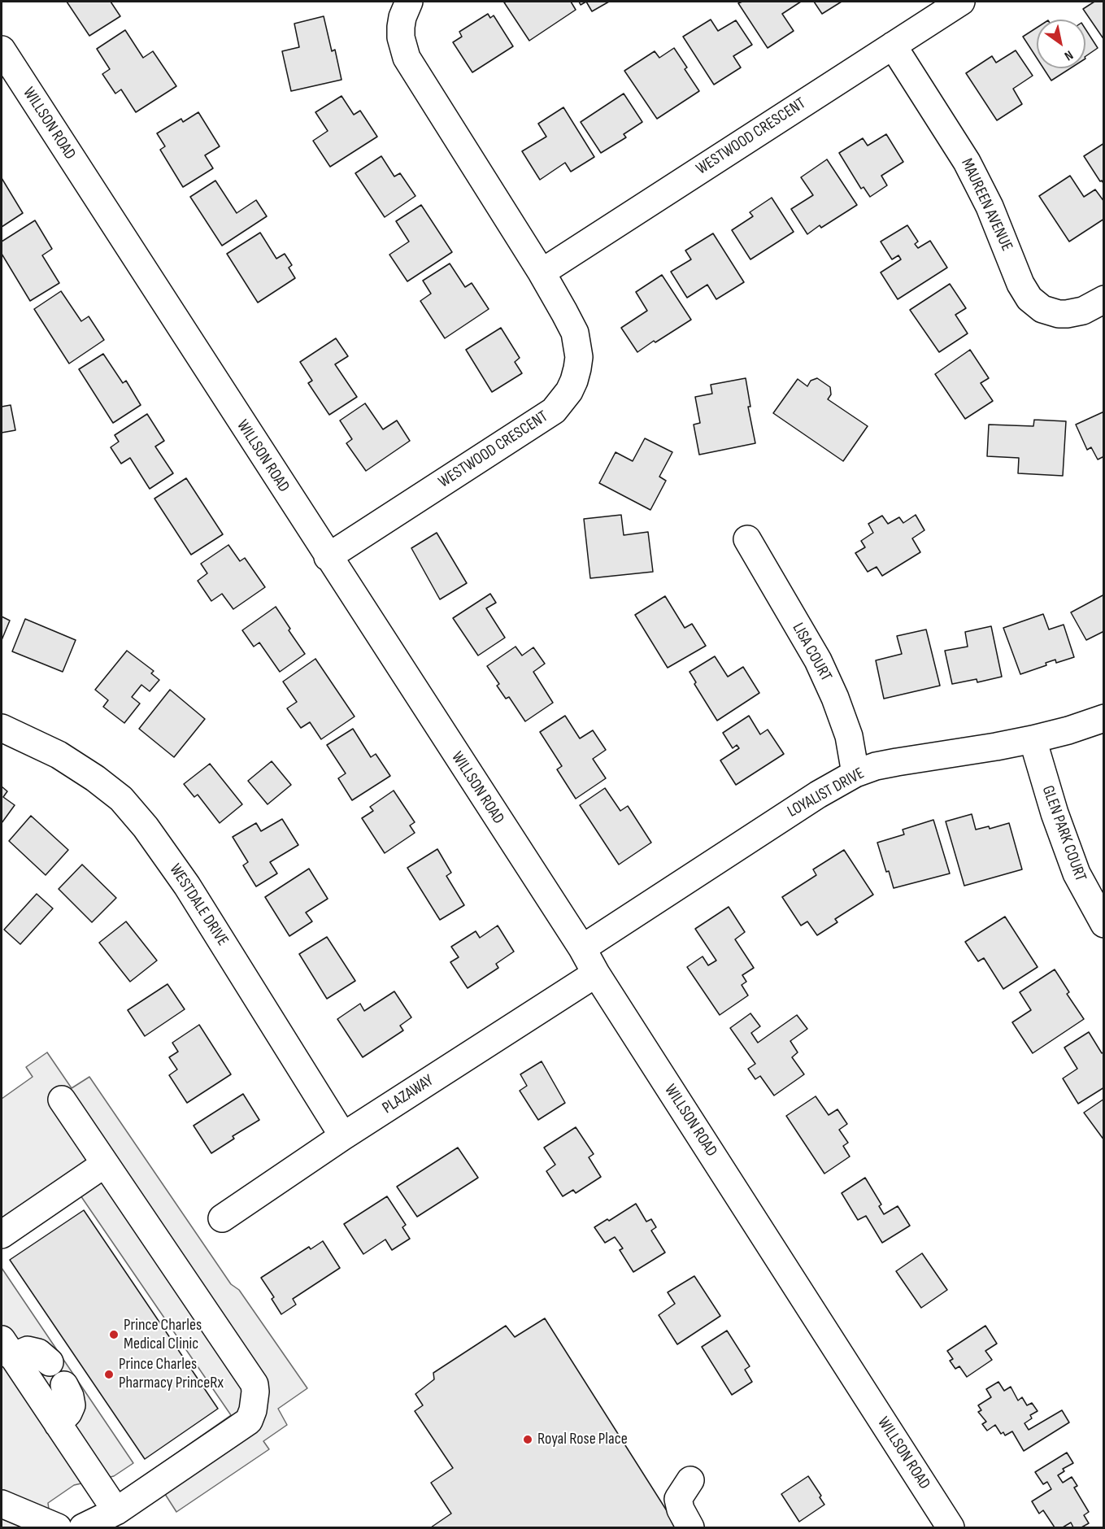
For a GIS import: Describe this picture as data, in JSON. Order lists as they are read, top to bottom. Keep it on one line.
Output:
{"streets":{"street":["WILLSON ROAD","WESTWOOD CRESCENT","MAUREEN AVENUE","LISA COURT","LOYALIST DRIVE","GLEN PARK COURT","WESTDALE DRIVE","PLAZAWAY"]},"crossings":[["WILLSON ROAD","WESTWOOD CRESCENT"],["WILLSON ROAD","LOYALIST DRIVE"],["WILLSON ROAD","PLAZAWAY"],["WESTWOOD CRESCENT","MAUREEN AVENUE"],["LISA COURT","LOYALIST DRIVE"],["LOYALIST DRIVE","GLEN PARK COURT"],["WESTDALE DRIVE","PLAZAWAY"]],"places":["Prince Charles Medical Clinic","Prince Charles Pharmacy PrinceRx","Royal Rose Place"],"north":"bottom right"}
